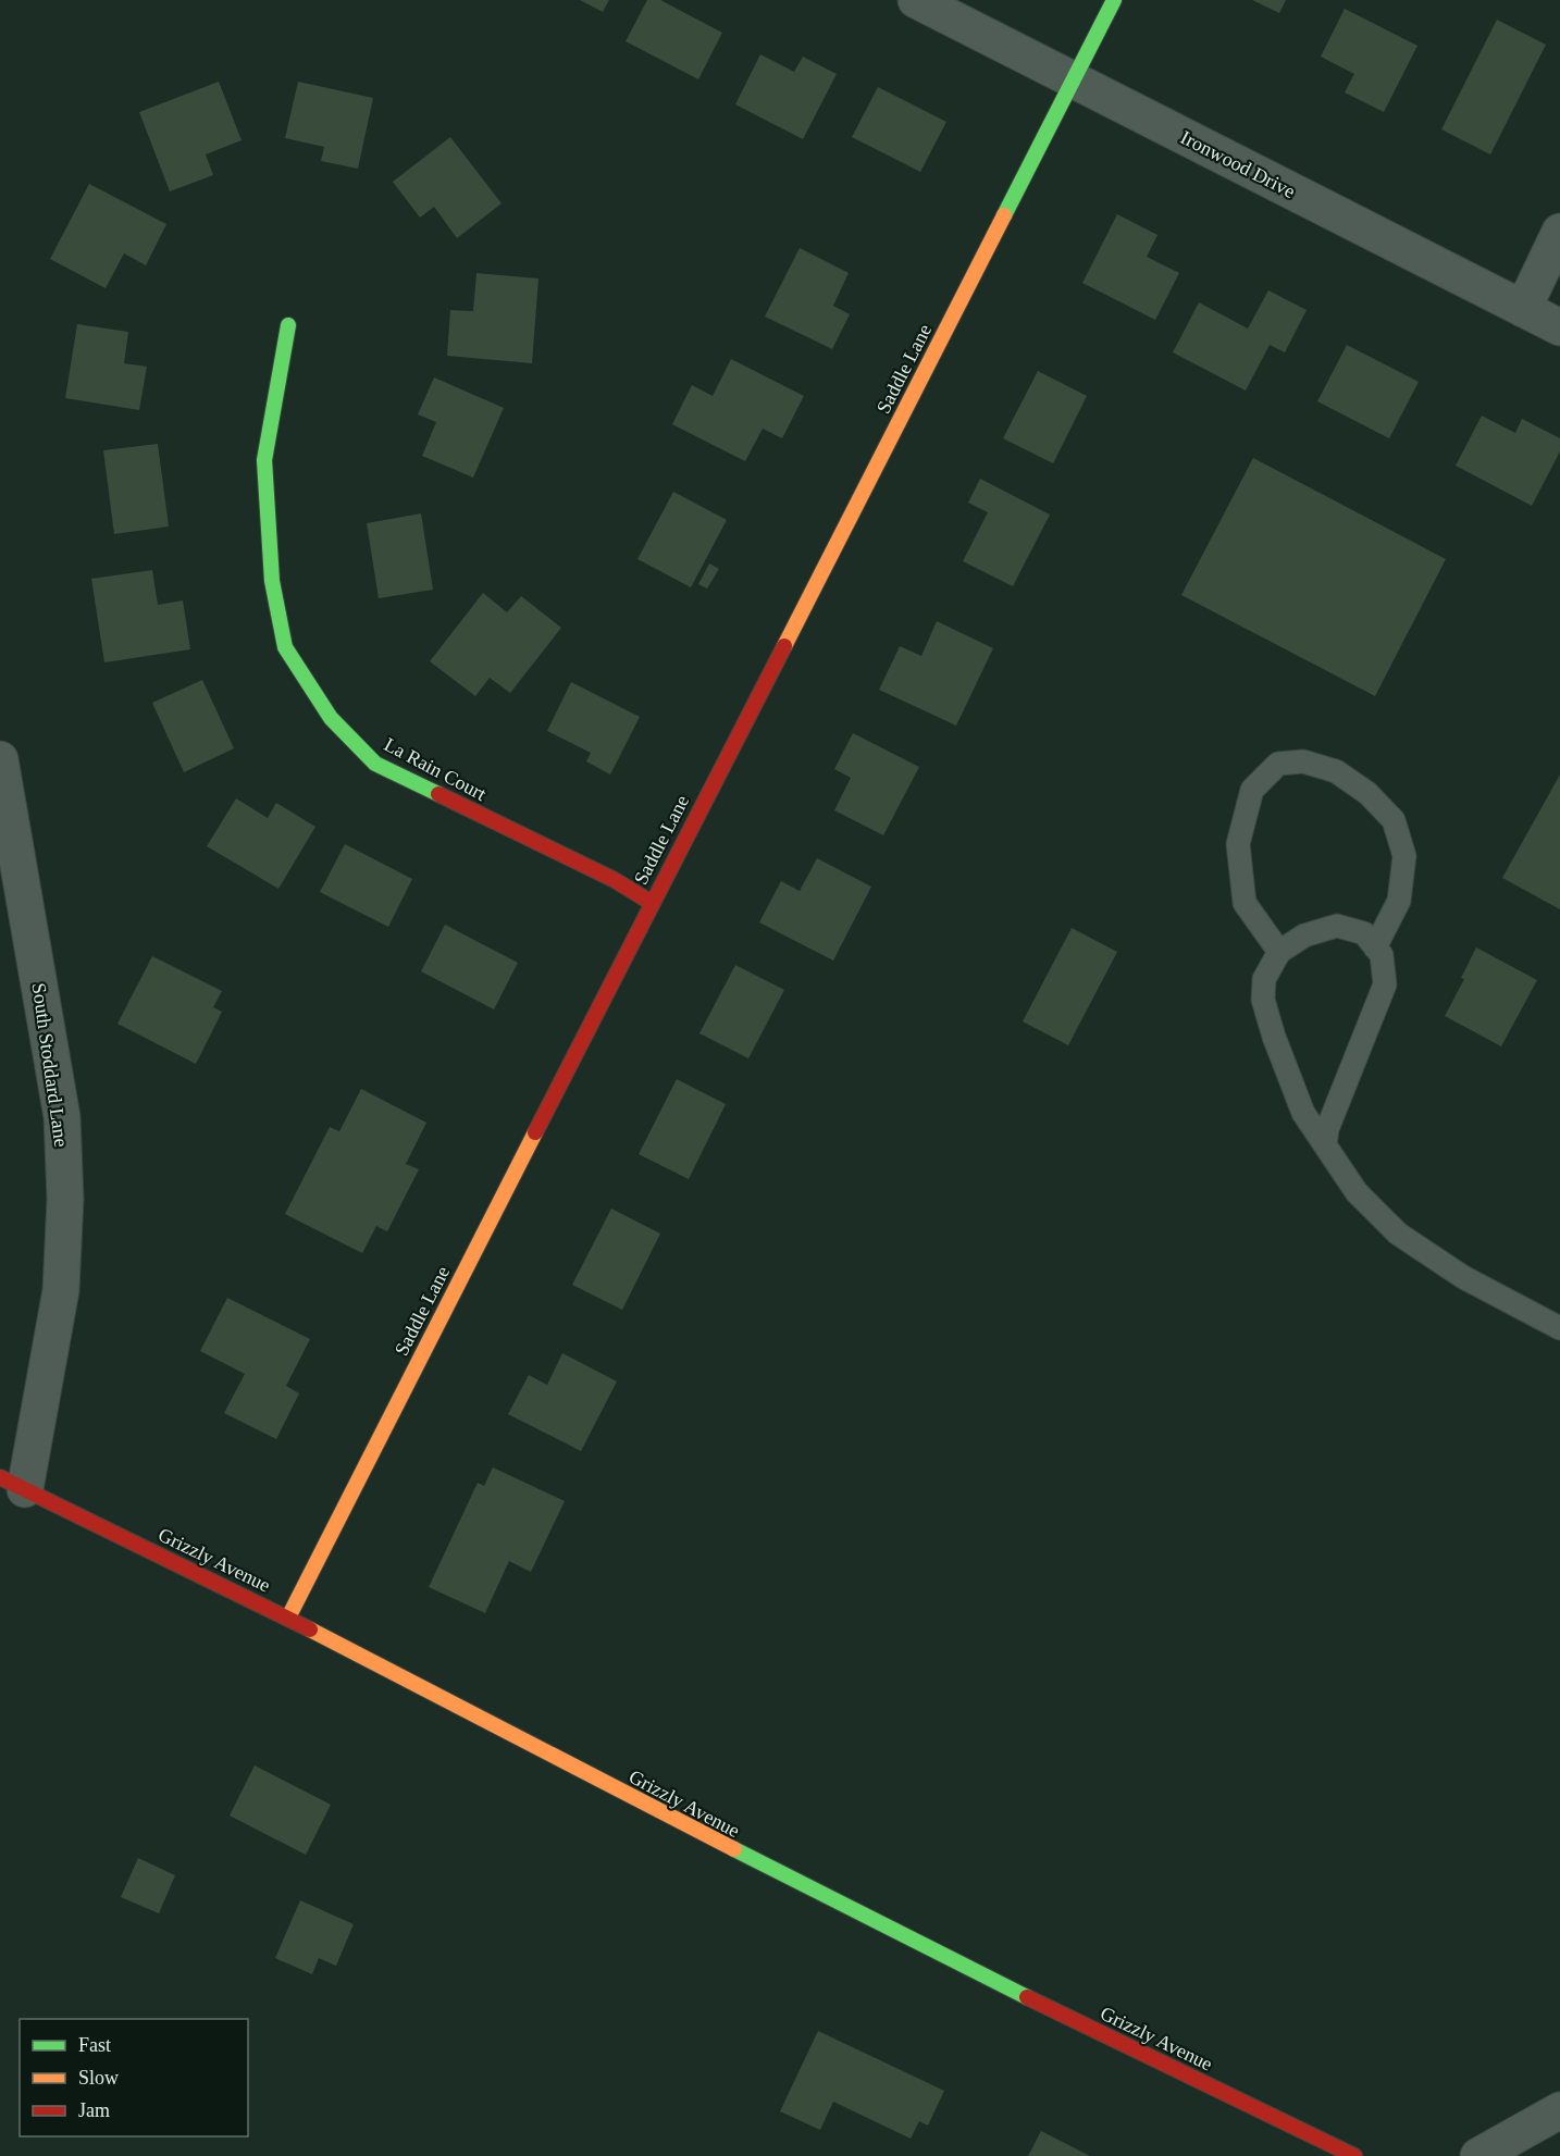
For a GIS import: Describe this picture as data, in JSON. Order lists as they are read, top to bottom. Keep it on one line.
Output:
{"streets":{"street":["Ironwood Drive","Saddle Lane","La Rain Court","South Stoddard Lane","Grizzly Avenue"]},"crossings":[["Ironwood Drive","Saddle Lane"],["Saddle Lane","La Rain Court"],["Saddle Lane","Grizzly Avenue"],["South Stoddard Lane","Grizzly Avenue"]],"legend":["Fast","Slow","Jam"]}
